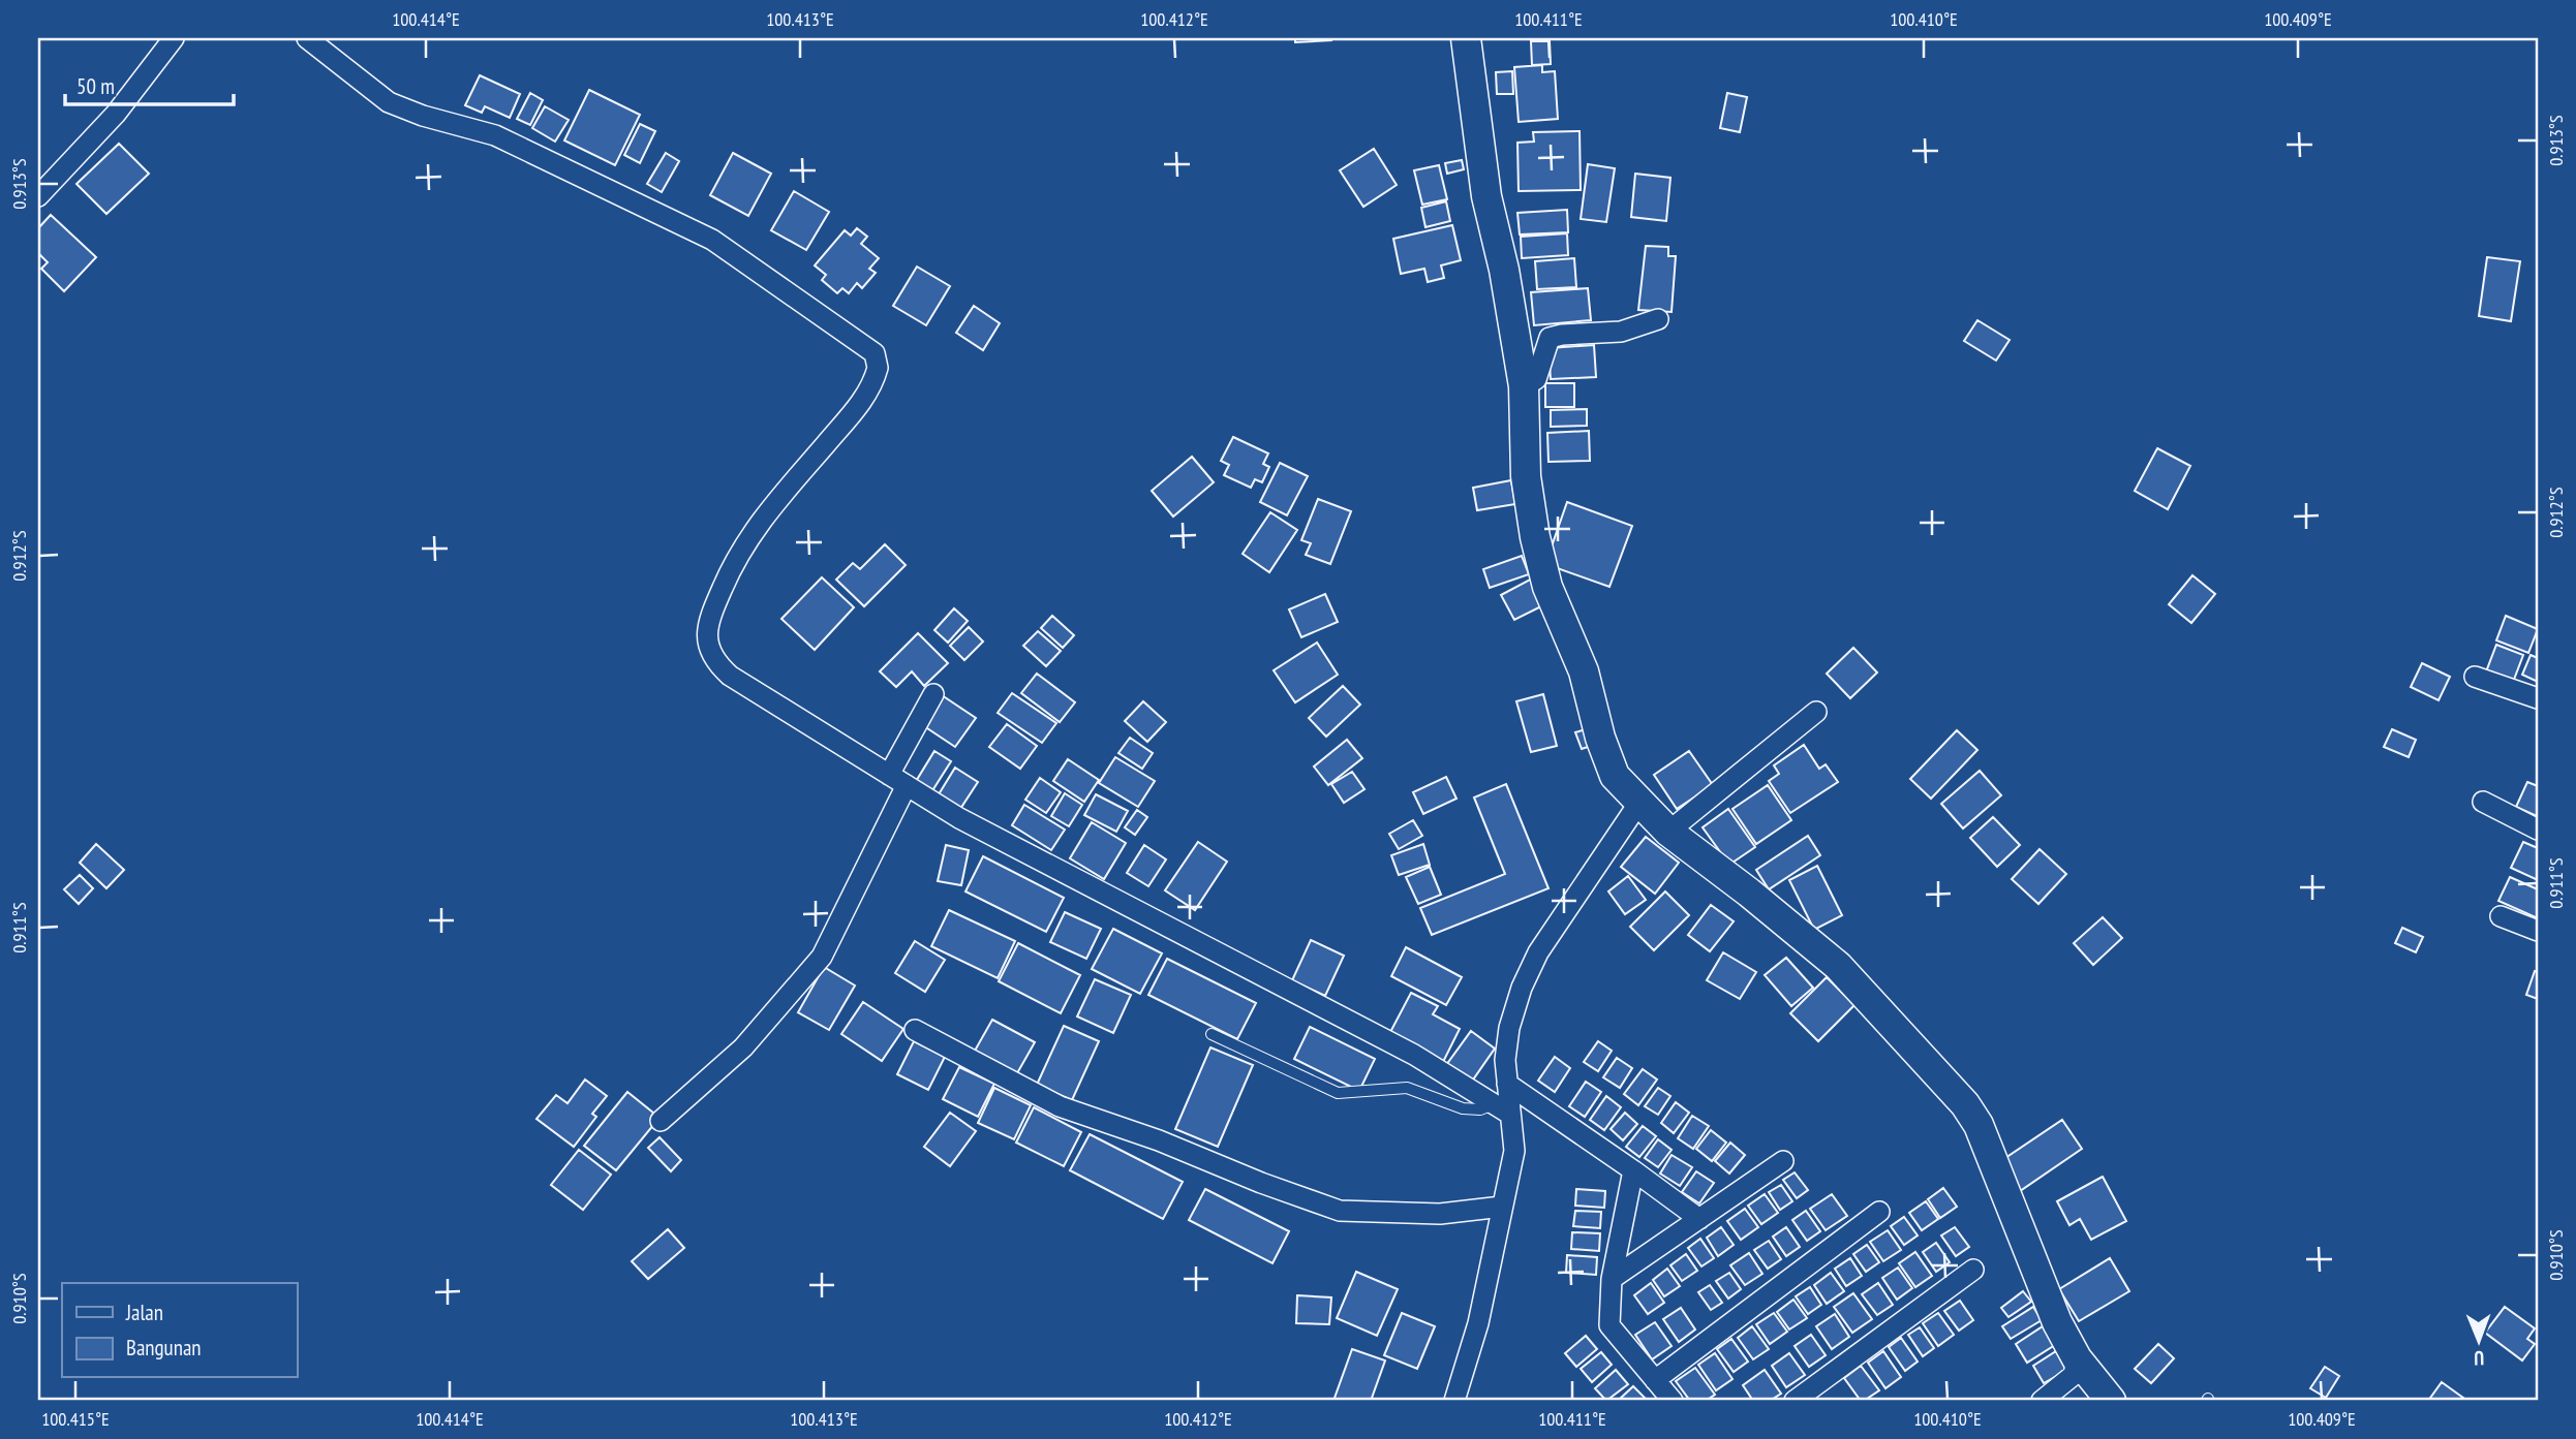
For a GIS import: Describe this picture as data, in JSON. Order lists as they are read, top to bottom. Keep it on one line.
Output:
{"legend":["Jalan","Bangunan"],"scale_bar":"50 m","north":"bottom","coordinates":["100.414°E","100.413°E","100.412°E","100.411°E","100.410°E","100.409°E","0.913°S","0.912°S","0.911°S","0.910°S","100.415°E"]}
